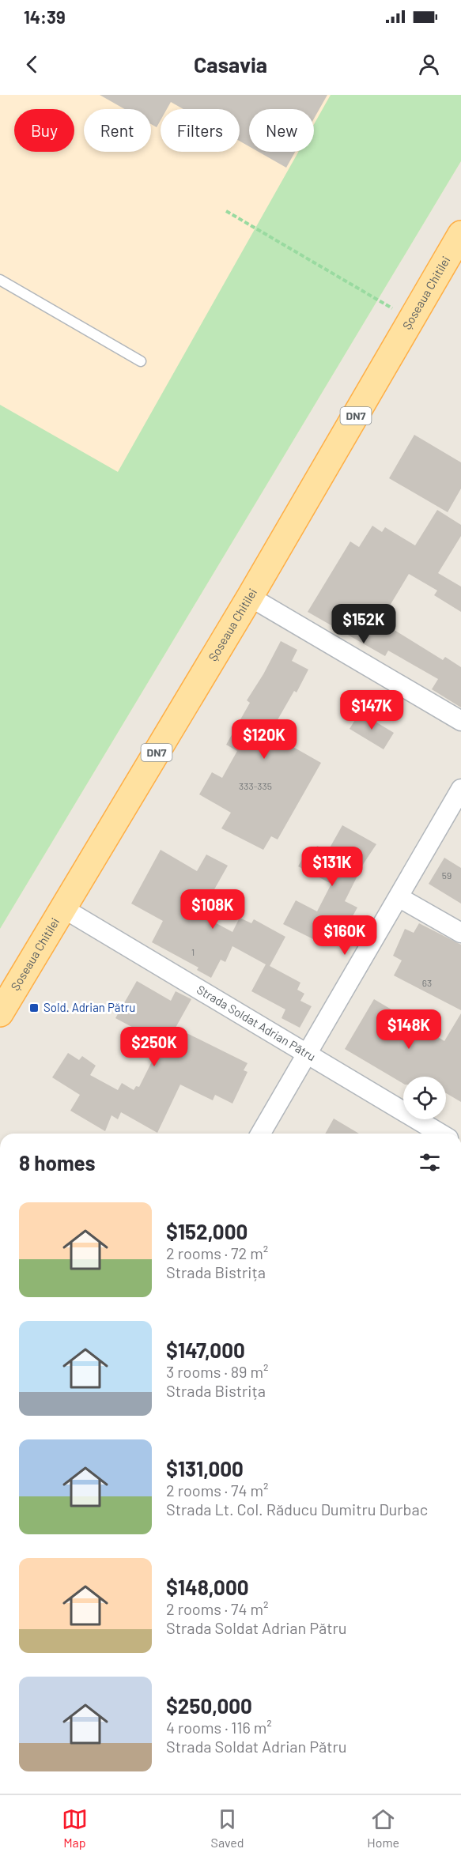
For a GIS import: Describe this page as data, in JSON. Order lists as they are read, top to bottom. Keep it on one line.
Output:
{"streets":{"main road":["Șoseaua Chitilei","DN7"],"street":["Strada Soldat Adrian Pătru"]},"crossings":[["Șoseaua Chitilei","Strada Soldat Adrian Pătru"]],"places":{"transit":["Sold. Adrian Pătru"]},"house_numbers":["333-335","59","1","63"],"page":{"status":"14:39","header":"Casavia","chip":["Buy","Rent","Filters","New"],"price":["$152K","$147K","$120K","$131K","$108K","$160K","$148K","$250K"],"heading":"8 homes","list":[{"name":"$152,000","note":"2 rooms · 72 m² · Strada Bistrița"},{"name":"$147,000","note":"3 rooms · 89 m² · Strada Bistrița"},{"name":"$131,000","note":"2 rooms · 74 m² · Strada Lt. Col. Răducu Dumitru Durbac"},{"name":"$148,000","note":"2 rooms · 74 m² · Strada Soldat Adrian Pătru"},{"name":"$250,000","note":"4 rooms · 116 m² · Strada Soldat Adrian Pătru"}],"tabs":["Map","Saved","Home"]}}
